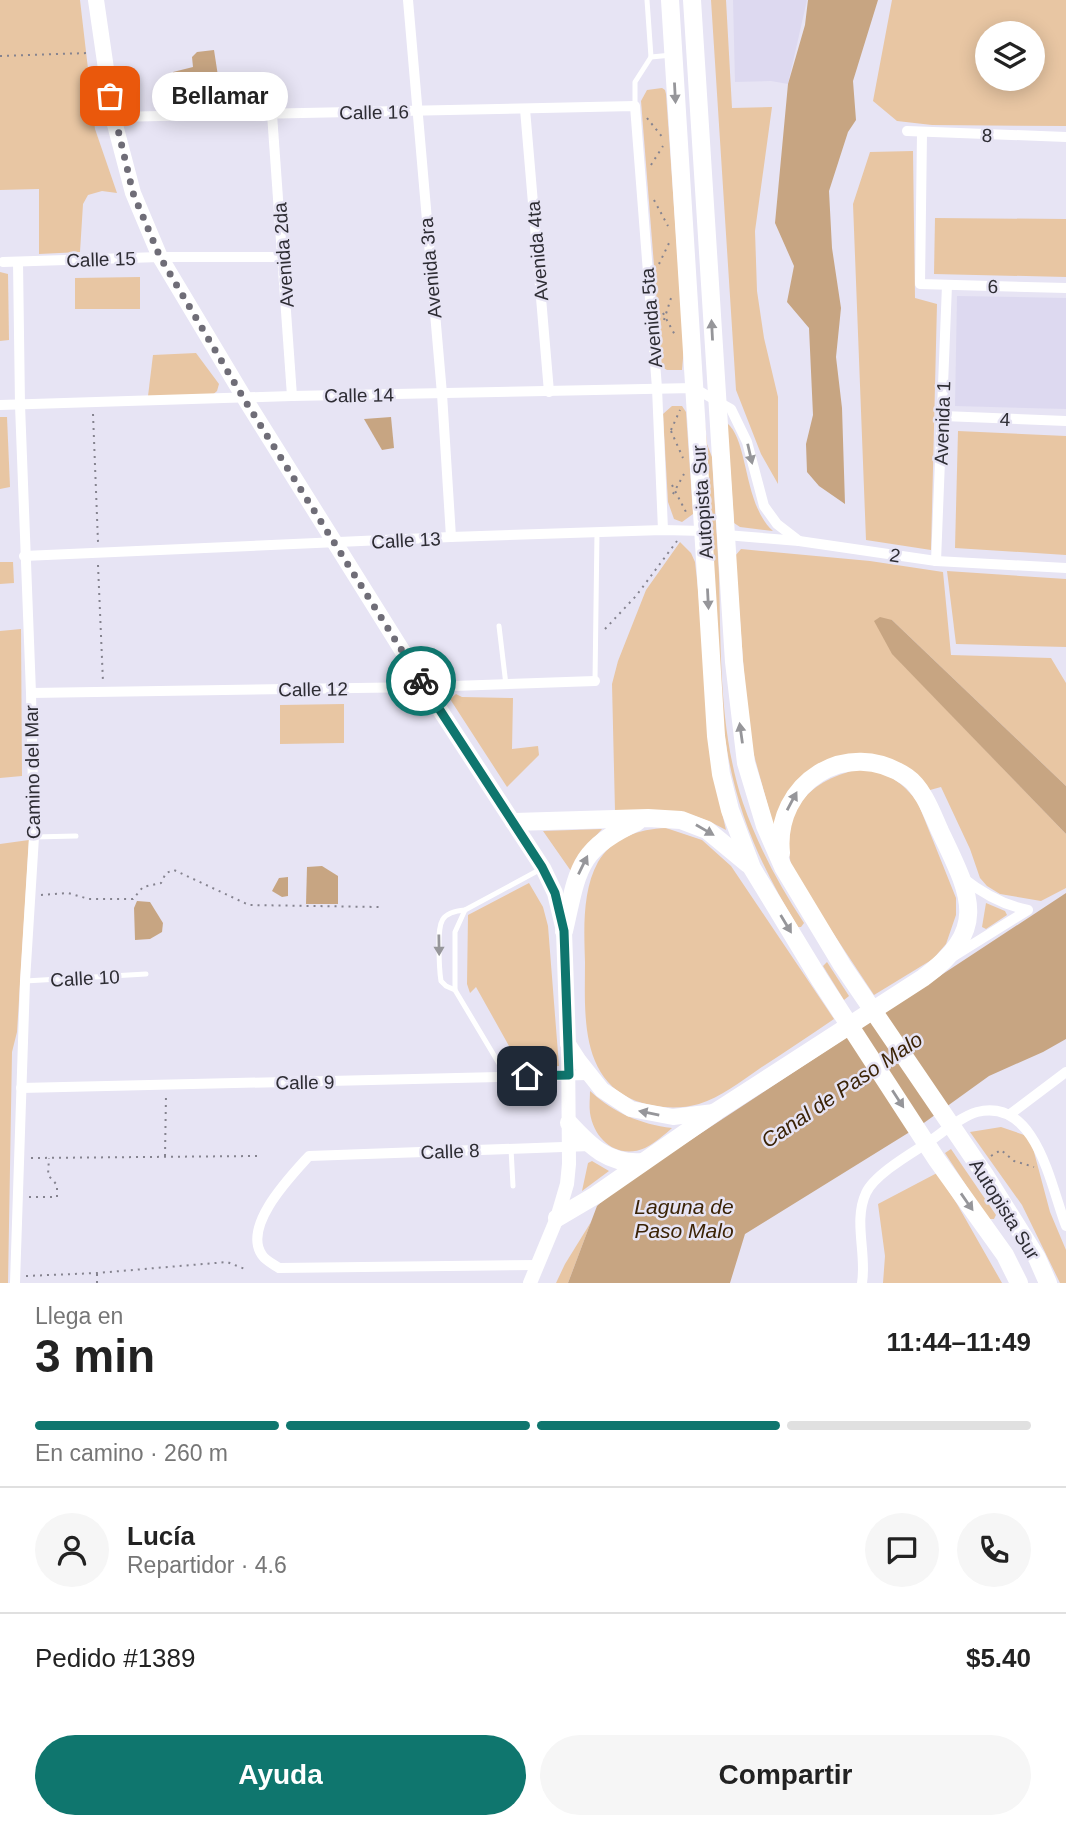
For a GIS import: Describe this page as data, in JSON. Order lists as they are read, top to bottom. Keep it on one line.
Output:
{"streets":{"highway":["Autopista Sur"],"street":["Calle 16","8","Avenida 4ta","Avenida 2da","Calle 15","Avenida 3ra","6","Avenida 5ta","Calle 14","4","Avenida 1","Calle 13","2","Calle 12","Camino del Mar","Calle 9","Calle 8"],"lane":["Calle 10"]},"crossings":[["Calle 16","Avenida 4ta"],["Calle 16","Avenida 2da"],["Calle 16","Avenida 3ra"],["Calle 16","Avenida 5ta"],["8","6"],["Avenida 4ta","Calle 14"],["Avenida 2da","Calle 15"],["Avenida 2da","Calle 14"],["Calle 15","Camino del Mar"],["Avenida 3ra","Calle 14"],["Avenida 3ra","Calle 13"],["6","Avenida 1"],["Avenida 5ta","Calle 14"],["Avenida 5ta","Calle 13"],["Calle 14","Autopista Sur"],["Calle 14","Camino del Mar"],["4","Avenida 1"],["Avenida 1","2"],["Autopista Sur","Calle 13"],["Autopista Sur","2"],["Calle 13","Camino del Mar"],["Calle 12","Camino del Mar"],["Camino del Mar","Calle 10"],["Camino del Mar","Calle 9"]],"water":["Canal de Paso Malo","Laguna de Paso Malo"],"places":["Bellamar"],"page":{"bubble":"Bellamar","heading":["3 min","Llega en","11:44–11:49"],"panel":["Lucía","Repartidor · 4.6","Pedido #1389","$5.40"],"bar":"En camino · 260 m","buttons":["Ayuda","Compartir"]}}
